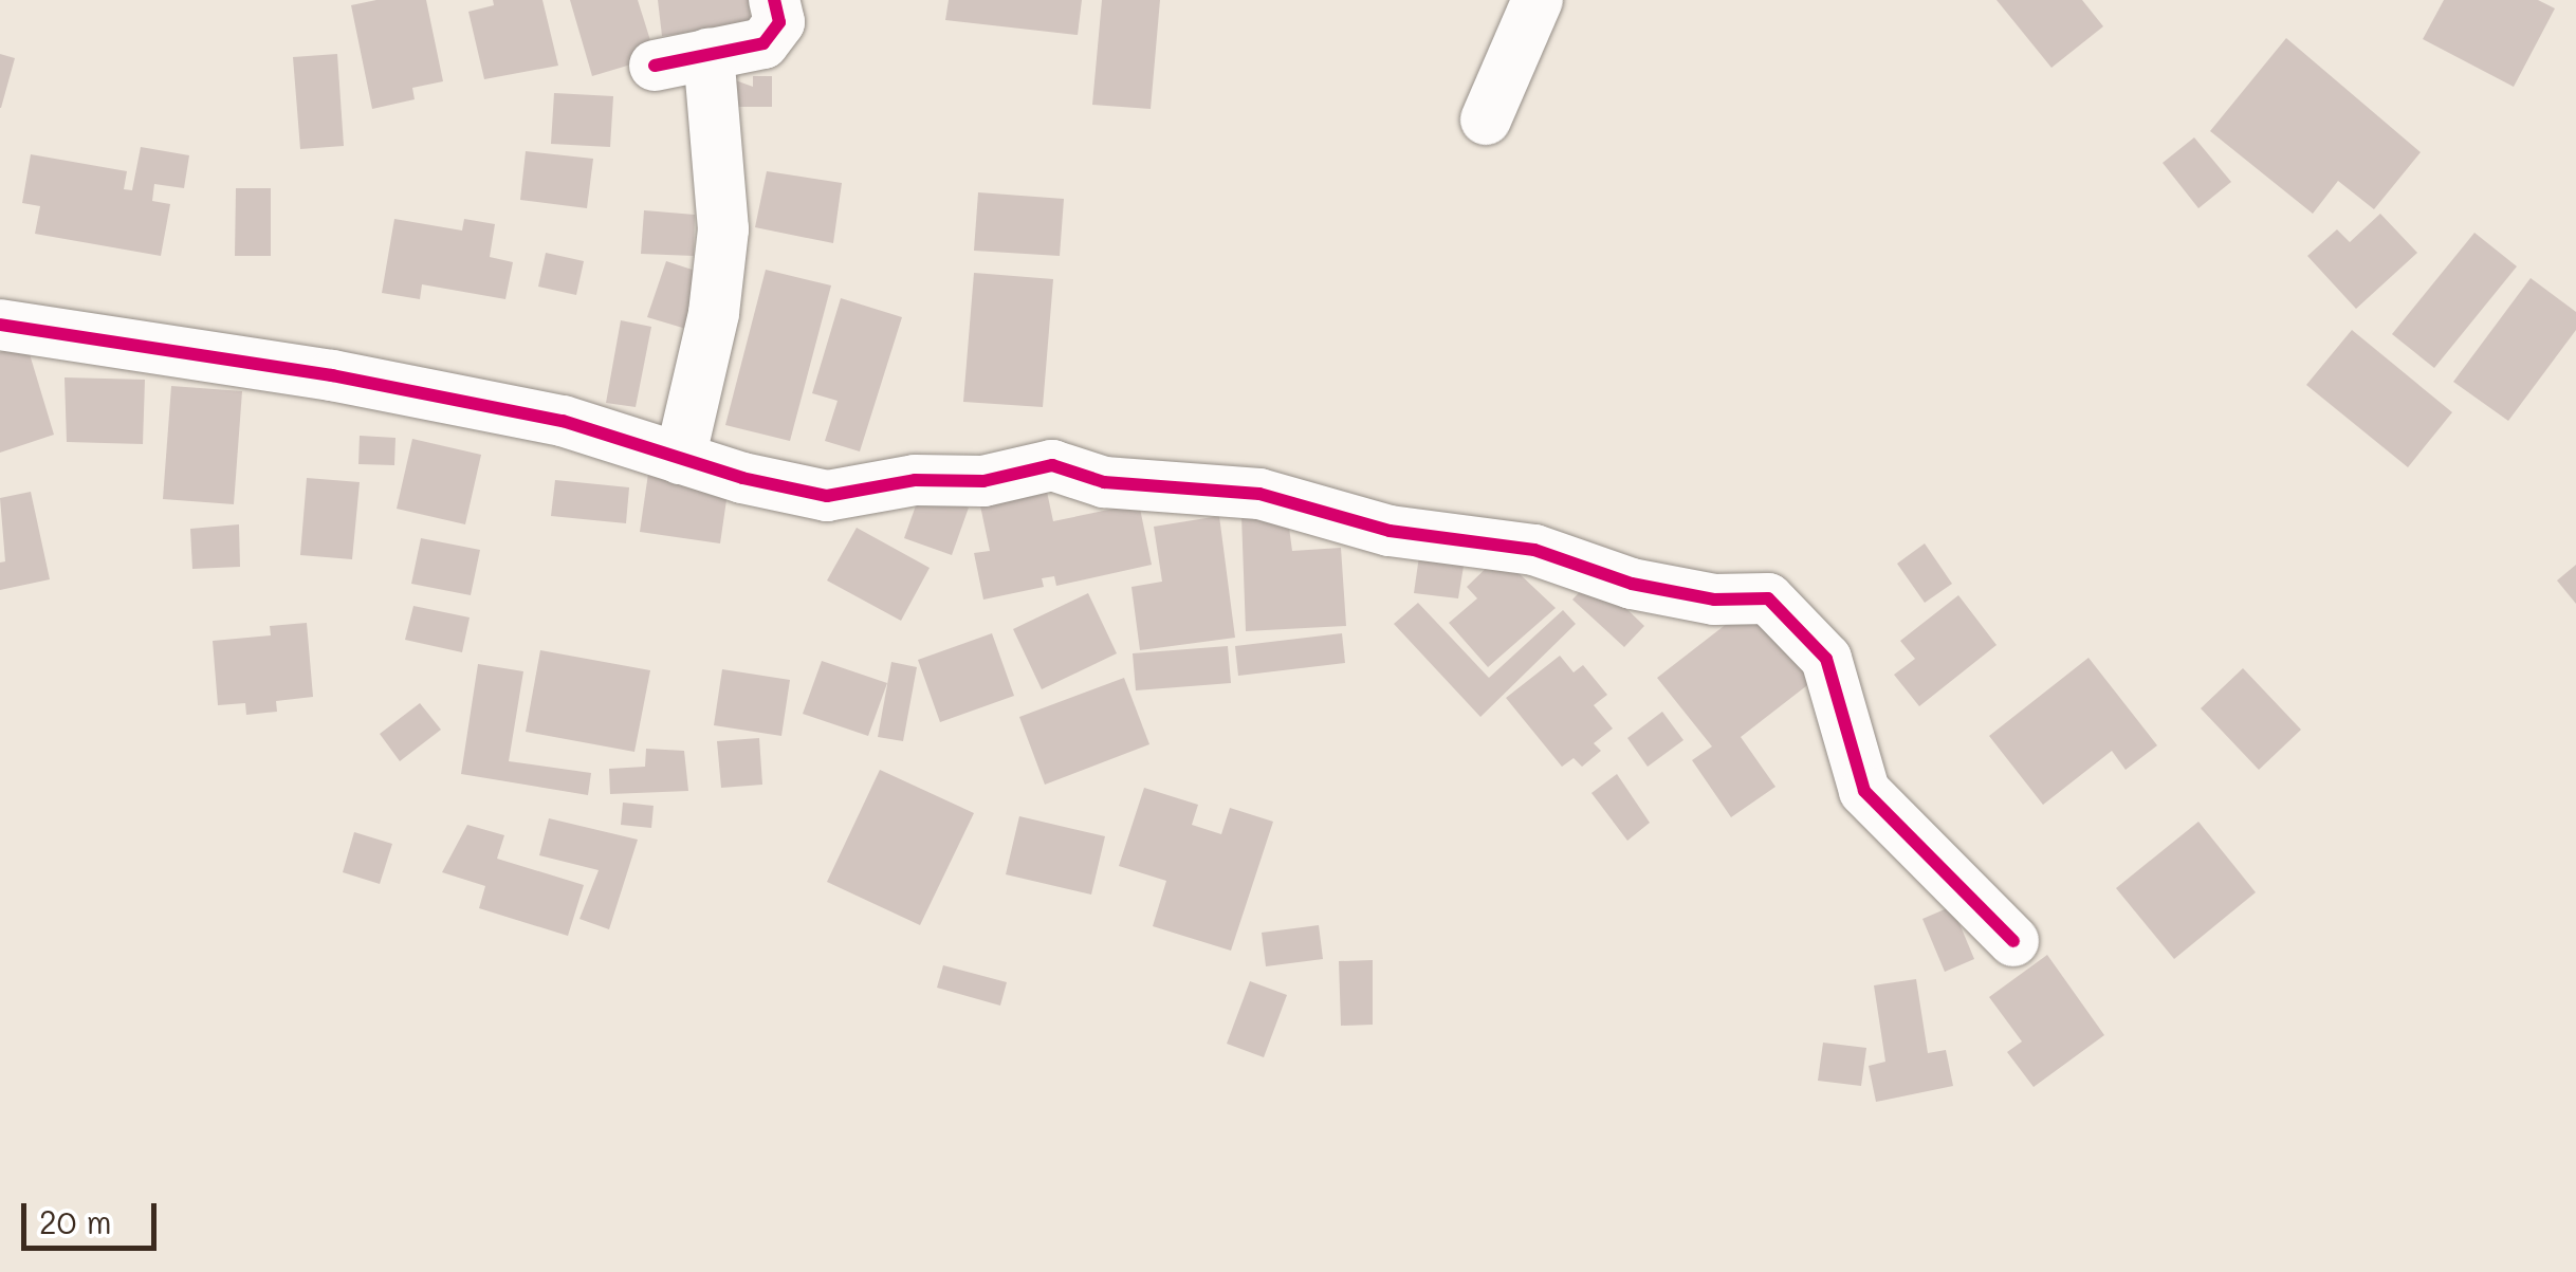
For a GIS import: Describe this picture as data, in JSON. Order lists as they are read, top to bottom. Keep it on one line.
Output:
{"scale_bar":"20 m"}
